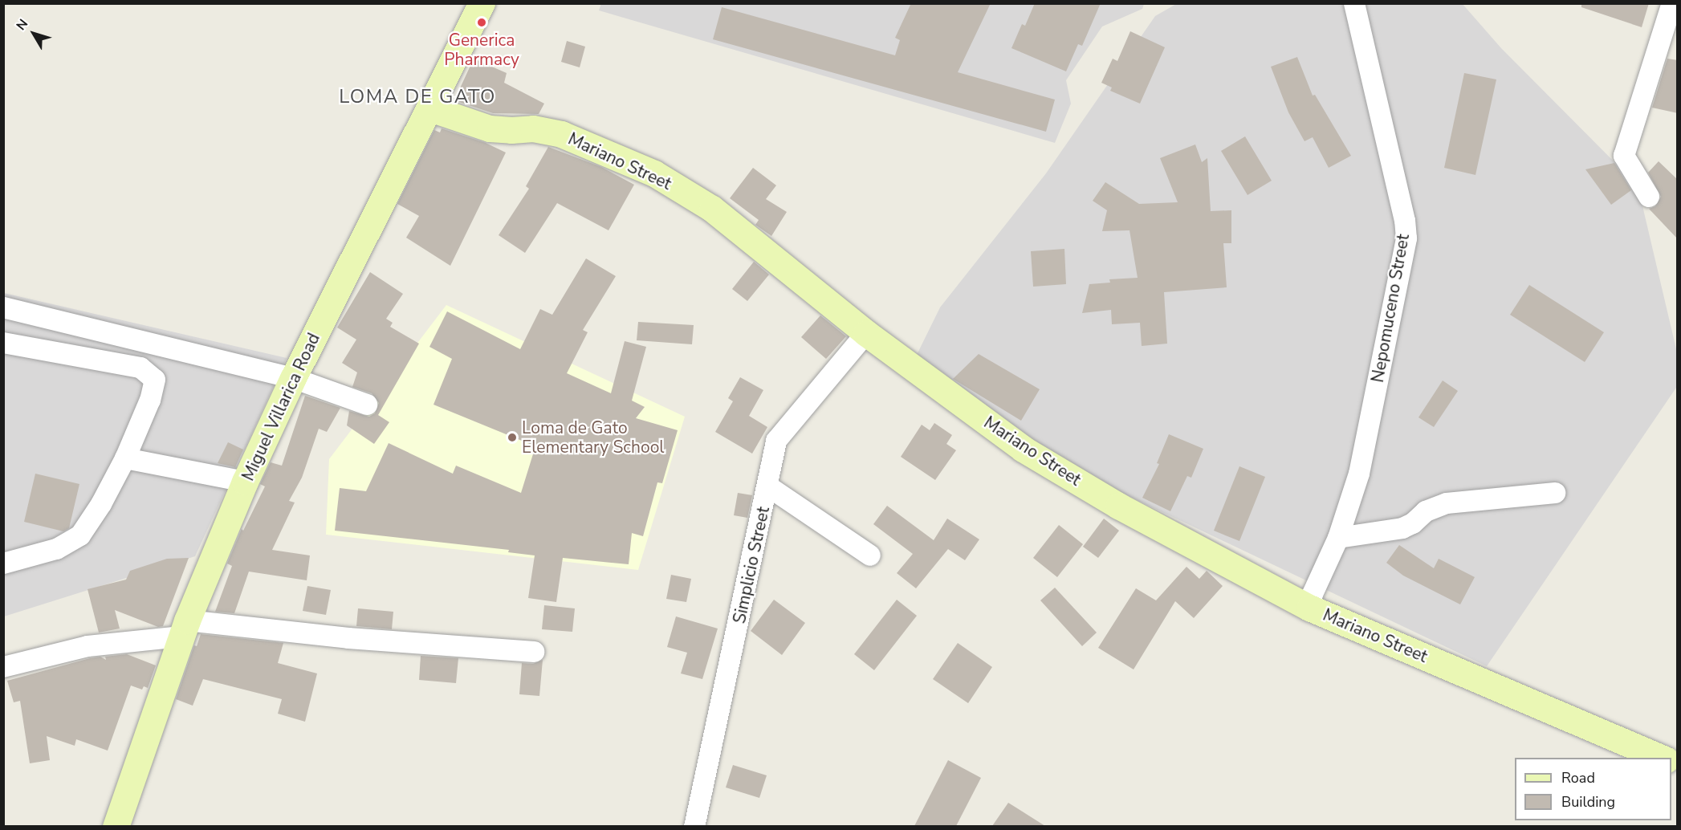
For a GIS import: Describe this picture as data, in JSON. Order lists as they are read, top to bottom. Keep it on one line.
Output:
{"streets":{"main road":["Mariano Street","Miguel Villarica Road"],"street":["Nepomuceno Street","Simplicio Street"]},"crossings":[["Mariano Street","Nepomuceno Street"],["Mariano Street","Miguel Villarica Road"],["Mariano Street","Simplicio Street"]],"districts":["LOMA DE GATO"],"places":["Generica Pharmacy","Loma de Gato Elementary School"],"legend":["Road","Building"],"north":"top left"}
